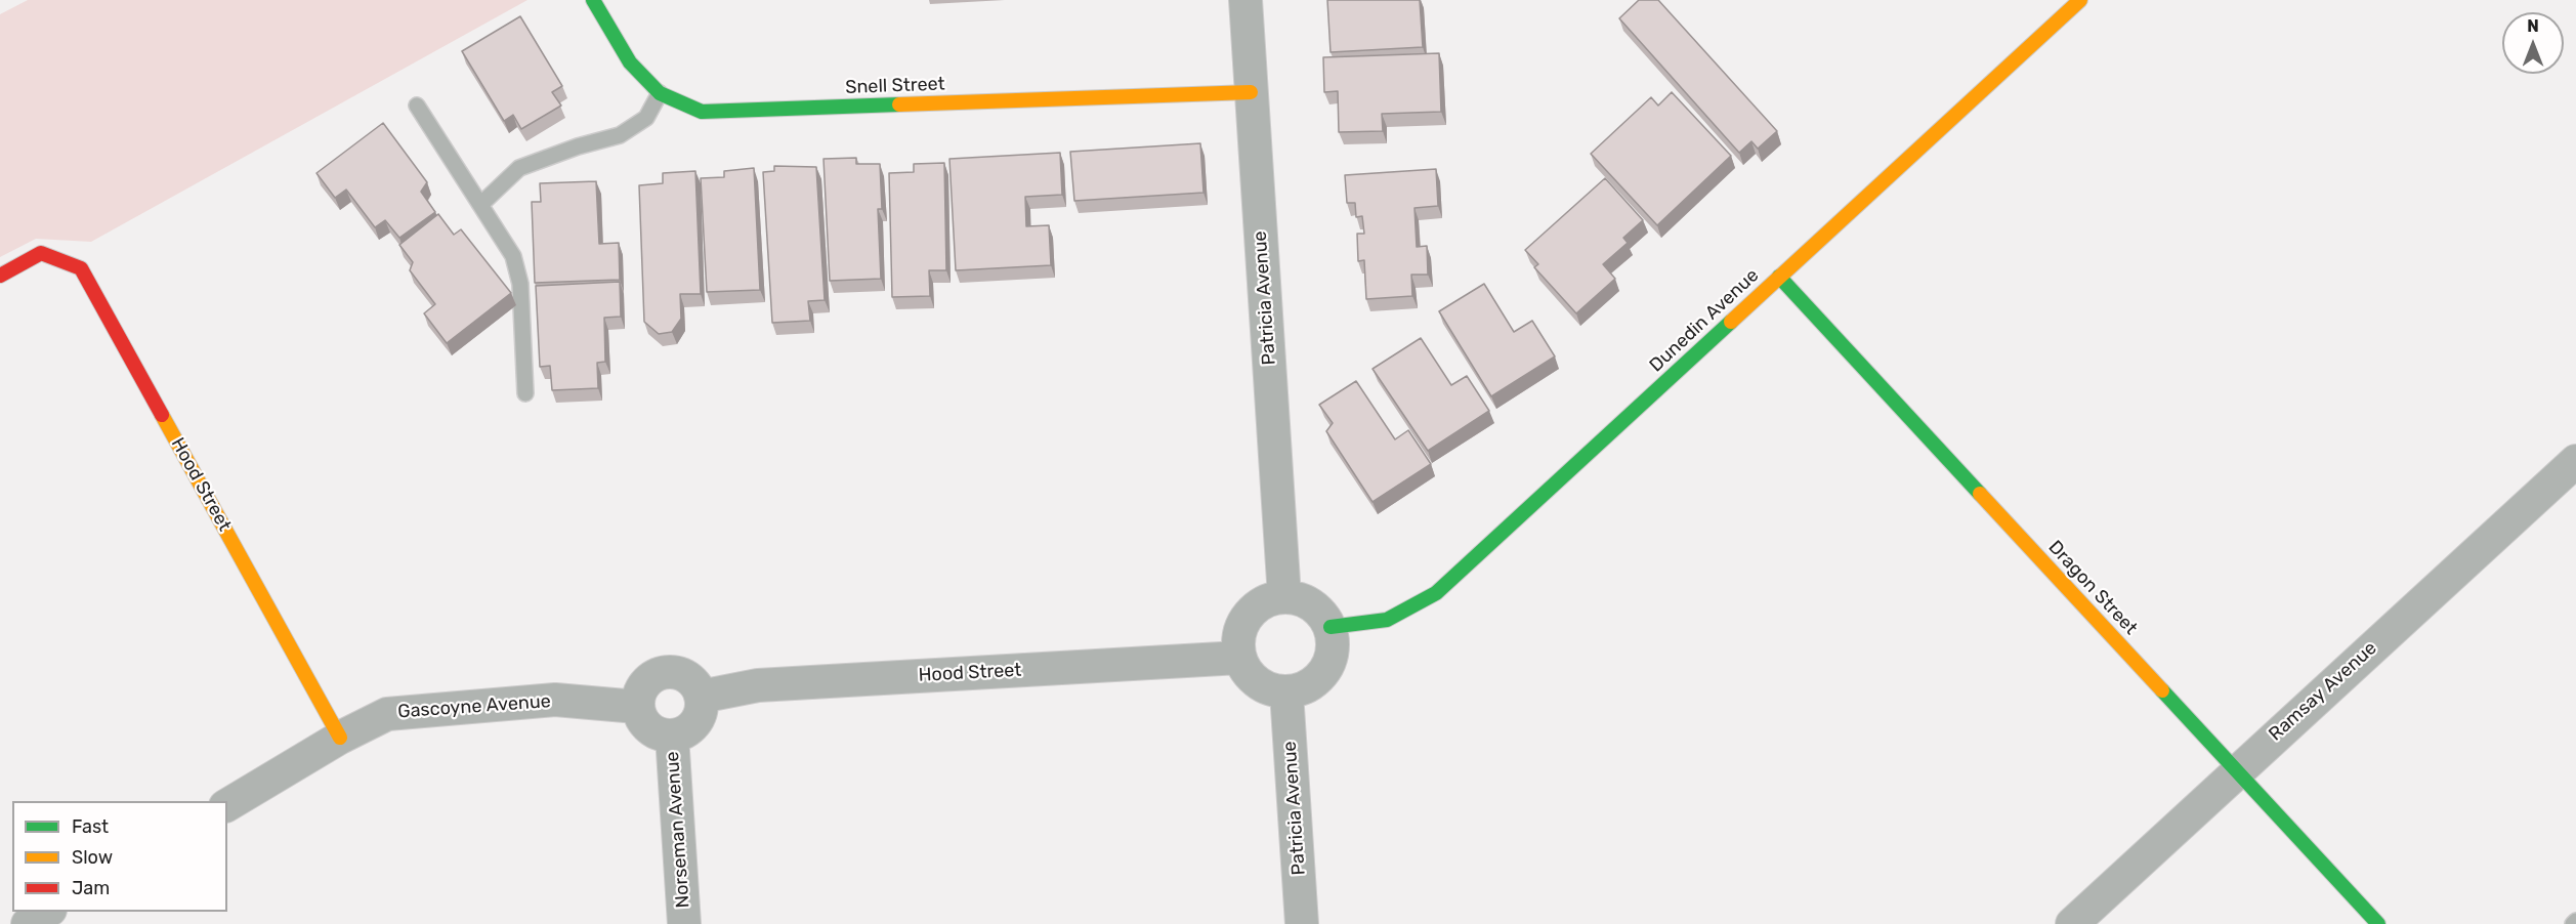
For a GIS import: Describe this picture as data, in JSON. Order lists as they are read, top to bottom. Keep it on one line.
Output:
{"streets":{"street":["Snell Street","Patricia Avenue","Dunedin Avenue","Hood Street","Dragon Street","Ramsay Avenue","Gascoyne Avenue","Norseman Avenue"]},"crossings":[["Snell Street","Patricia Avenue"],["Patricia Avenue","Dunedin Avenue"],["Patricia Avenue","Hood Street"],["Dunedin Avenue","Hood Street"],["Dunedin Avenue","Dragon Street"],["Hood Street","Gascoyne Avenue"],["Hood Street","Norseman Avenue"],["Dragon Street","Ramsay Avenue"],["Gascoyne Avenue","Norseman Avenue"]],"legend":["Fast","Slow","Jam"],"north":"top"}
